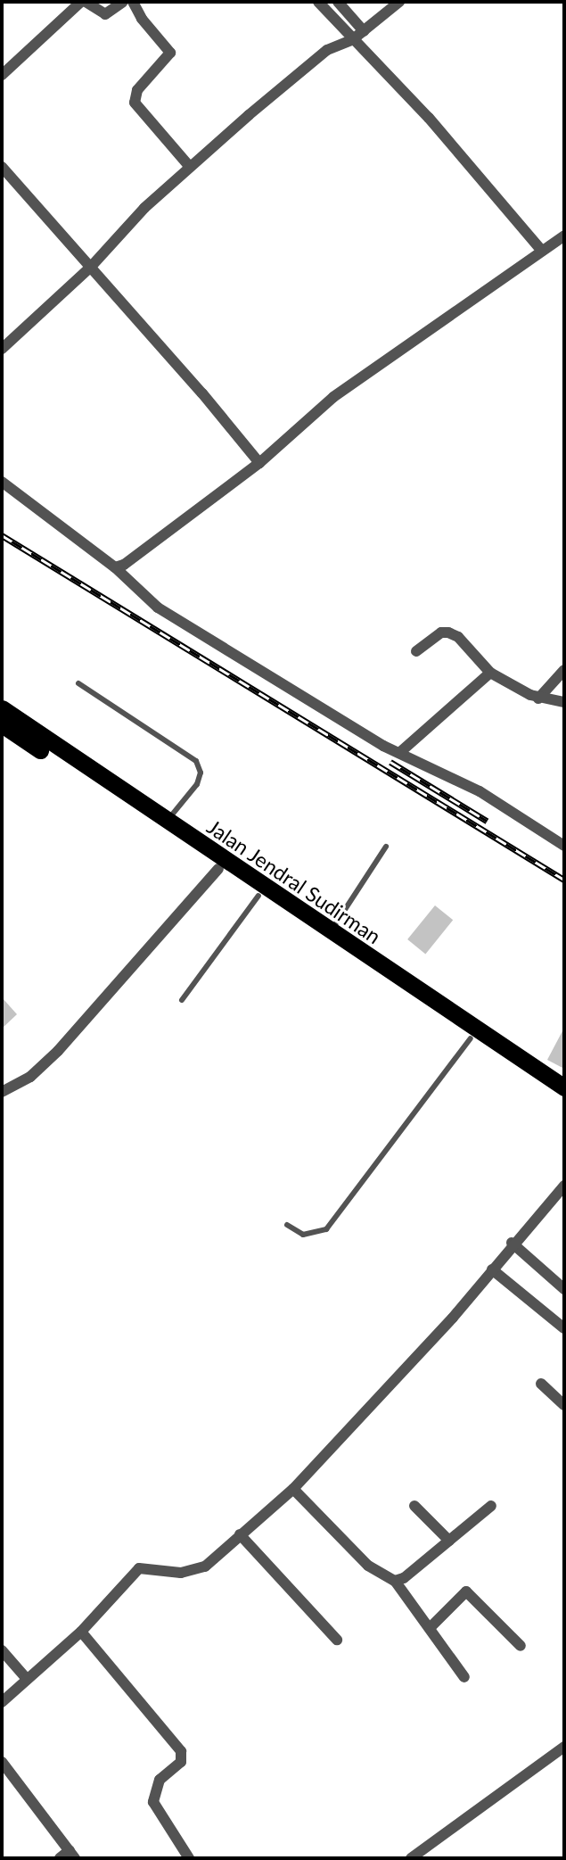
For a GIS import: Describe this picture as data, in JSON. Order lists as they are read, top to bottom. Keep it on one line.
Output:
{"streets":{"highway":["Jalan Jendral Sudirman"]}}
